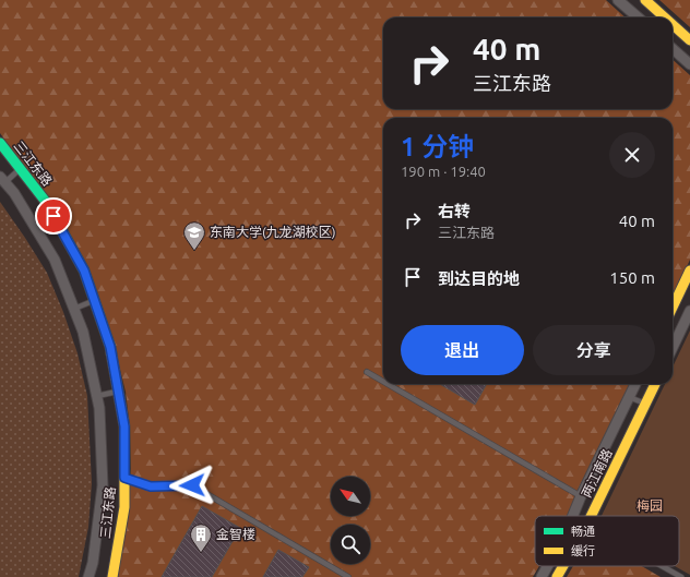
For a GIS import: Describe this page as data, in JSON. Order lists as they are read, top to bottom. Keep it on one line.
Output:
{"streets":{"street":["三江东路","两江南路"]},"parks":["梅园"],"places":{"school or university":["东南大学(九龙湖校区)"],"building":["金智楼"]},"legend":["畅通","缓行"],"north":"top left","page":{"turn":["40 m","三江东路"],"heading":["1 分钟","190 m · 19:40"],"list":[{"name":"右转","note":"三江东路","value":"40 m"},{"name":"到达目的地","value":"150 m"}],"buttons":["退出","分享"]}}
